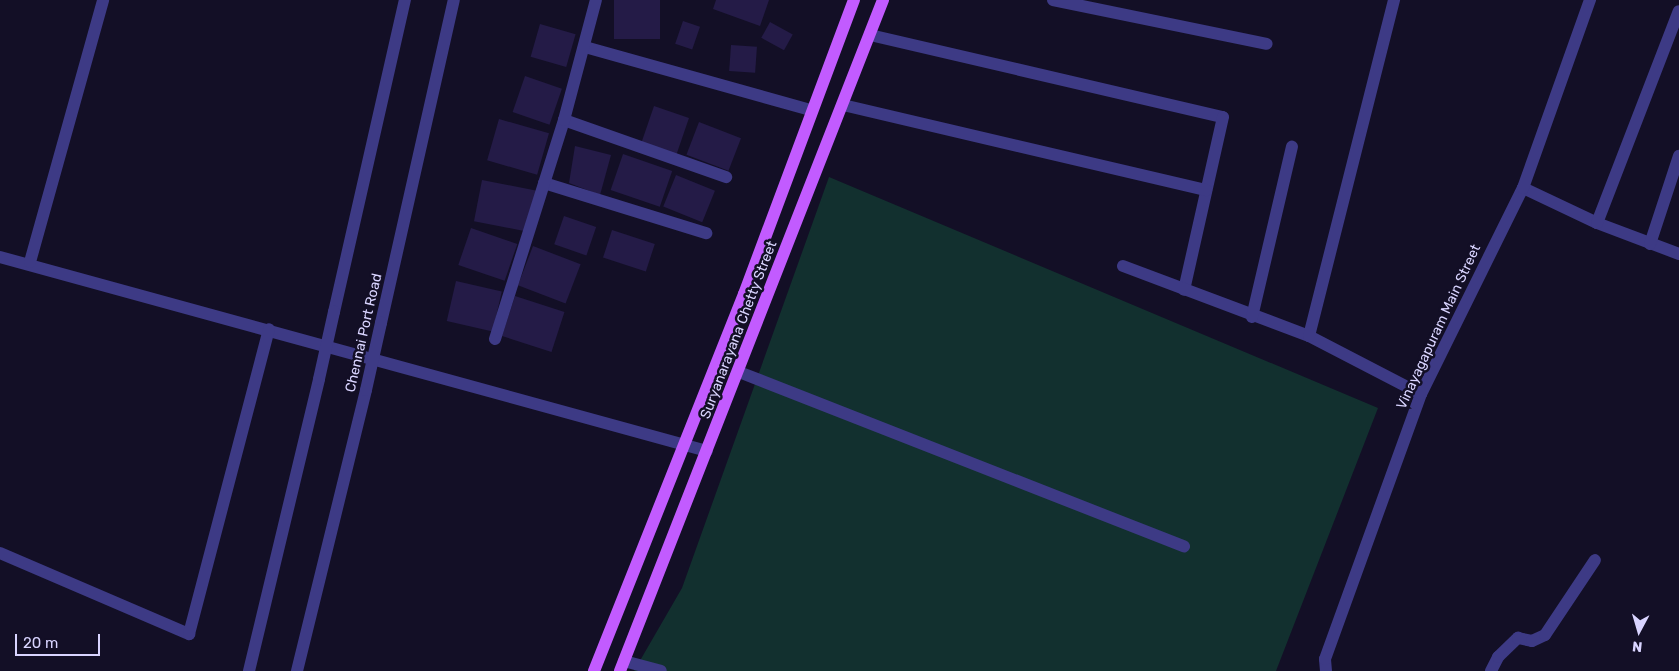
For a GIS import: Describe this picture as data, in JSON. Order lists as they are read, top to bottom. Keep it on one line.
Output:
{"streets":{"main road":["Suryanarayana Chetty Street"],"street":["Vinayagapuram Main Street","Chennai Port Road"]},"scale_bar":"20 m","north":"bottom"}
